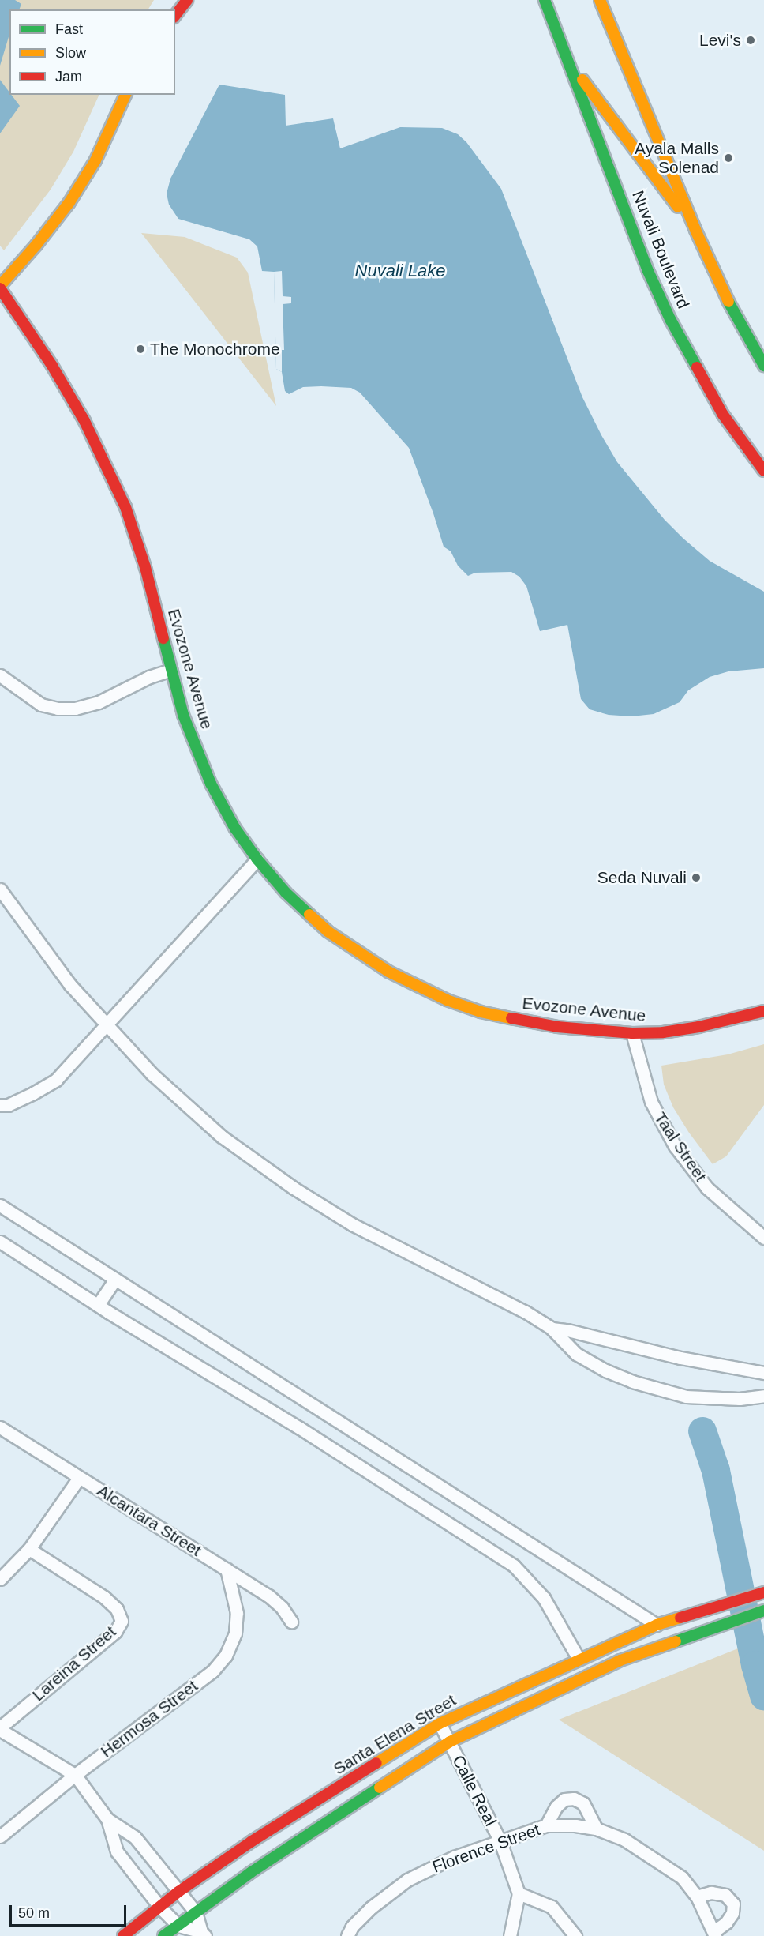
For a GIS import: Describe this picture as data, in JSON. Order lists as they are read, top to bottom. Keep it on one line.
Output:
{"streets":{"street":["Nuvali Boulevard","Evozone Avenue","Taal Street","Alcantara Street","Lareina Street","Hermosa Street","Santa Elena Street","Calle Real","Florence Street"]},"crossings":[["Evozone Avenue","Taal Street"],["Alcantara Street","Hermosa Street"],["Santa Elena Street","Calle Real"],["Calle Real","Florence Street"]],"water":["Nuvali Lake"],"places":["Levi's","Ayala Malls Solenad","The Monochrome","Seda Nuvali"],"legend":["Fast","Slow","Jam"],"scale_bar":"50 m"}
